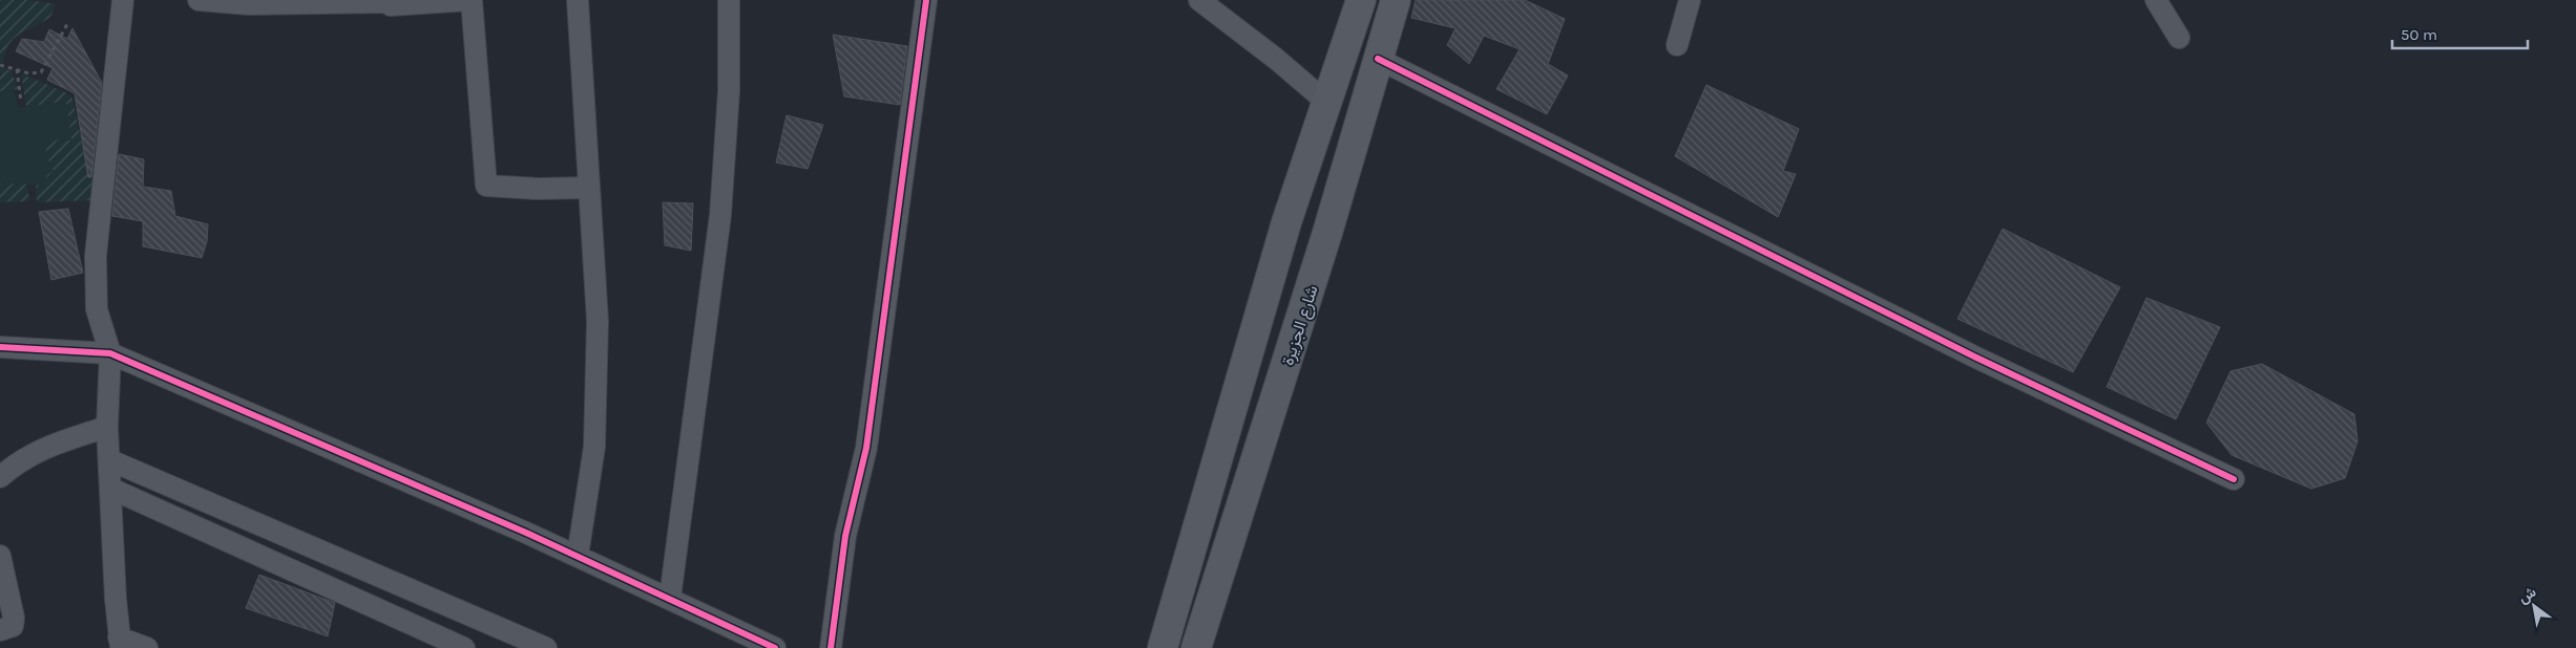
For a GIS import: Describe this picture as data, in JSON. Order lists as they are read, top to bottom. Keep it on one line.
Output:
{"streets":{"main road":["شارع الجزيرة"]},"scale_bar":"50 m","north":"top left"}
